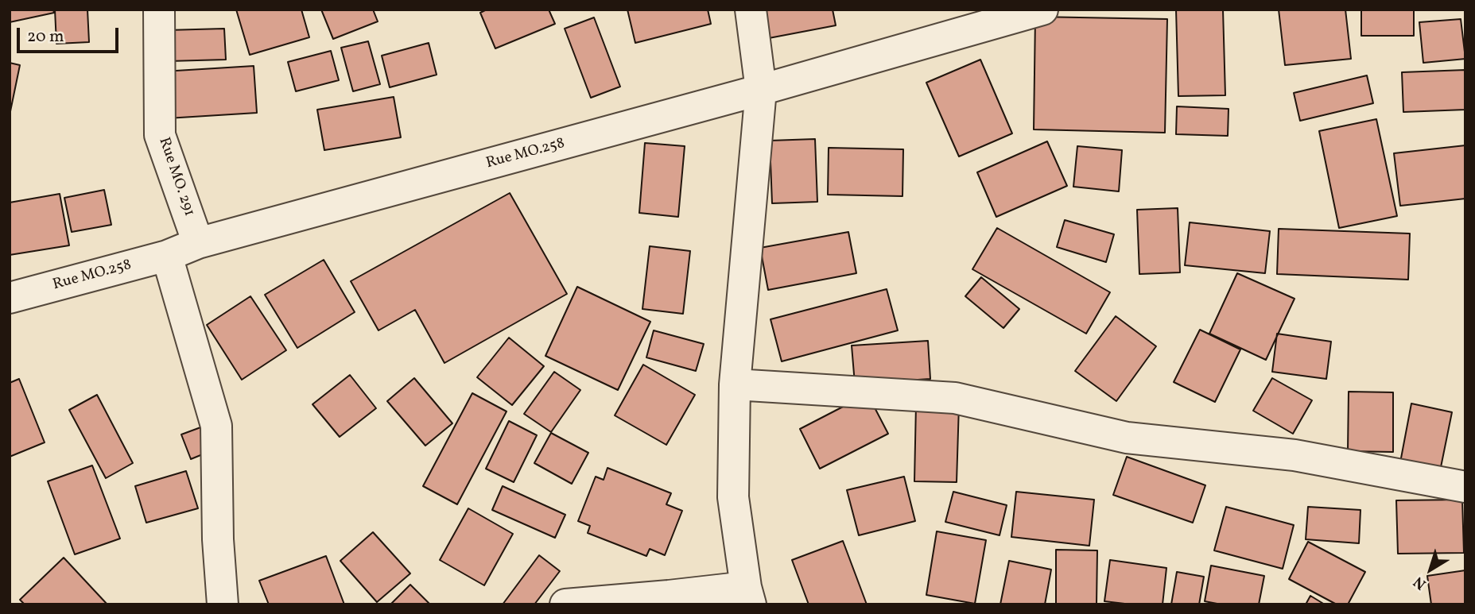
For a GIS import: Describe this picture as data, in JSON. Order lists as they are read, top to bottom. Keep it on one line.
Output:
{"streets":{"street":["Rue MO.258","Rue MO. 291"]},"crossings":[["Rue MO.258","Rue MO. 291"]],"scale_bar":"20 m","north":"bottom left"}
